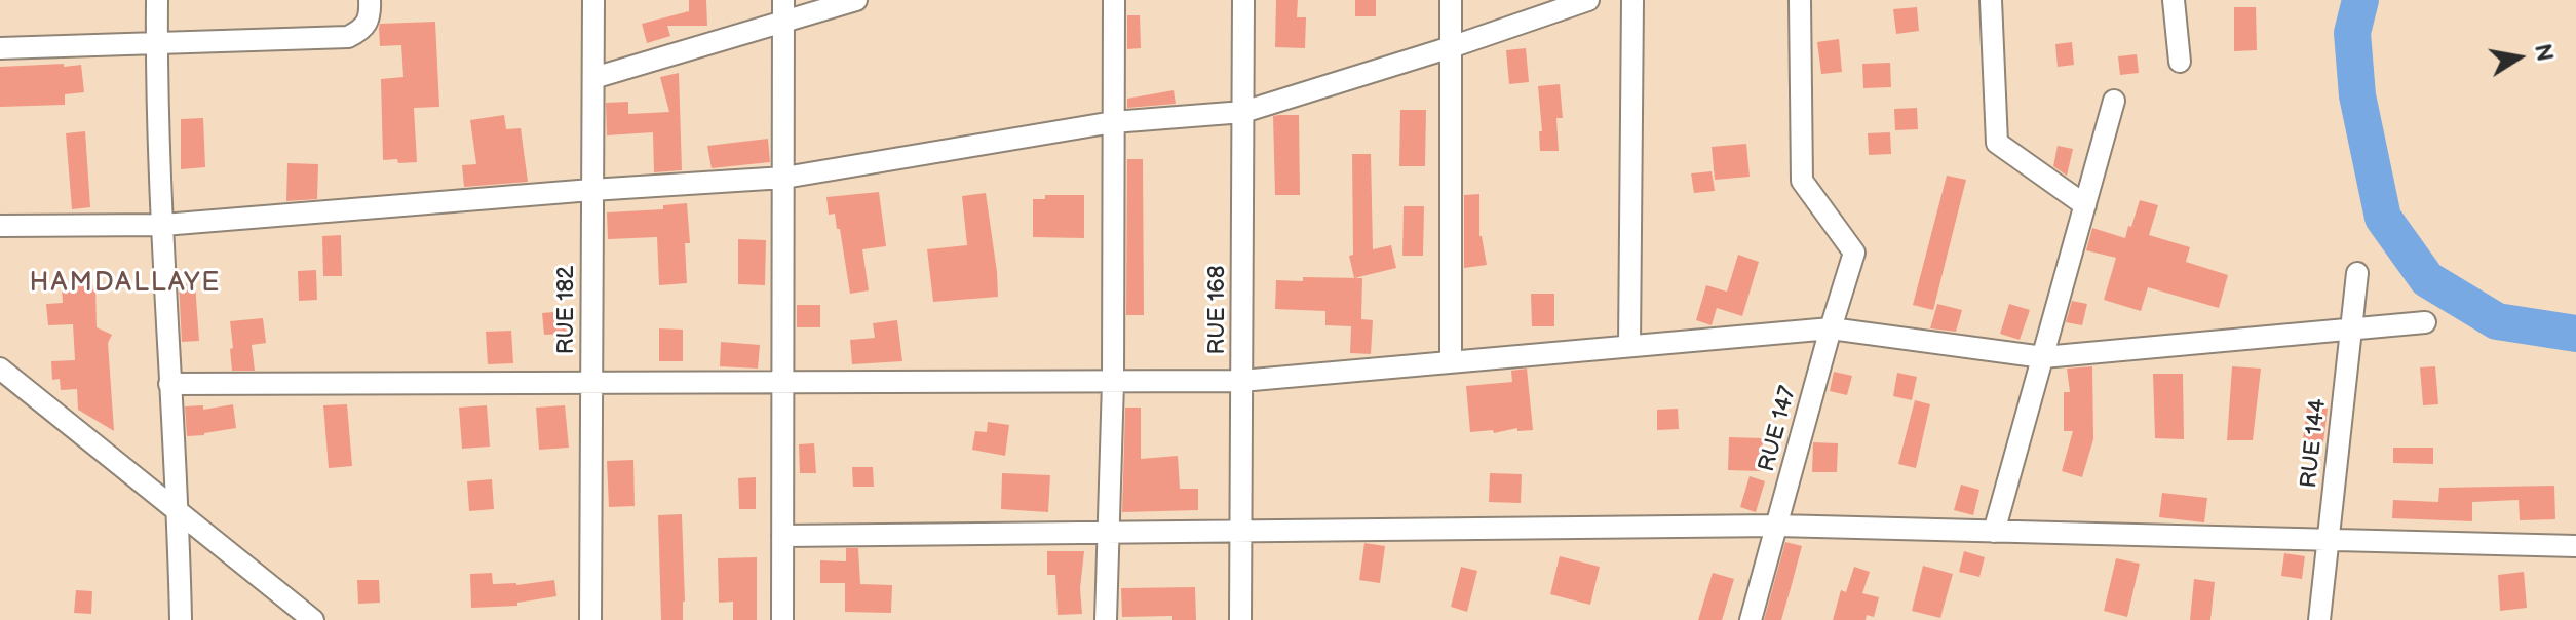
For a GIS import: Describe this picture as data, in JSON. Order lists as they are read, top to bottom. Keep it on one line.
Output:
{"streets":{"street":["RUE 182","RUE 168","RUE 147","RUE 144"]},"districts":["HAMDALLAYE"],"north":"right"}
